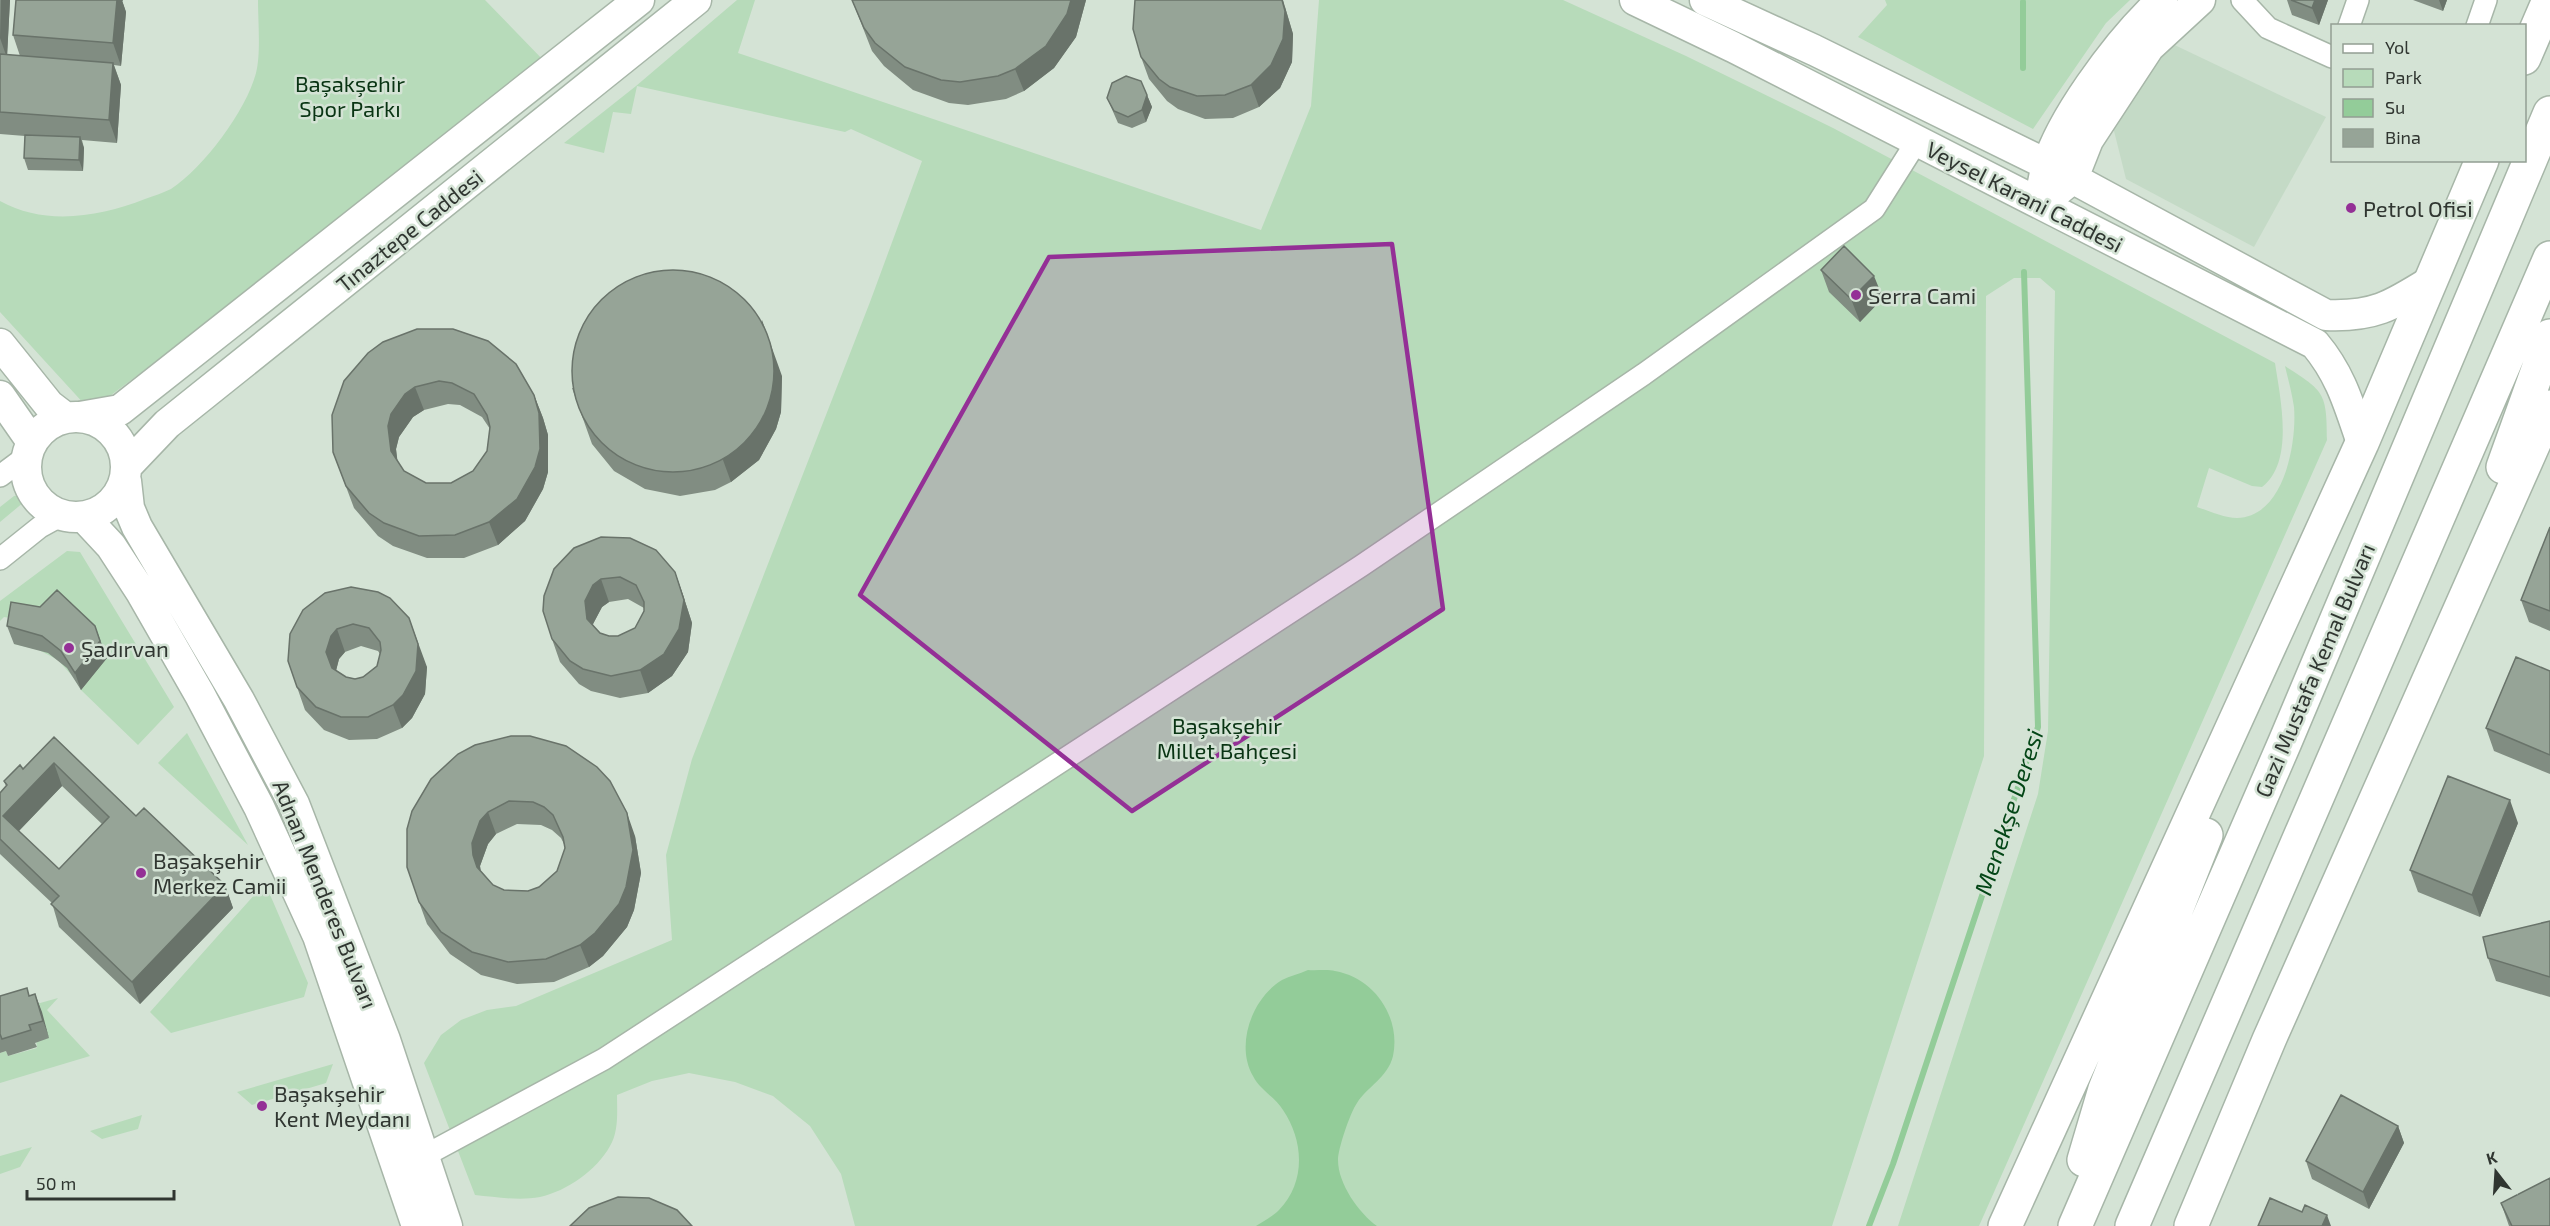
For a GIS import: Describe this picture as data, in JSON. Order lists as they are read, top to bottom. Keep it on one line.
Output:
{"streets":{"highway":["Gazi Mustafa Kemal Bulvarı"],"street":["Veysel Karani Caddesi","Tınaztepe Caddesi","Adnan Menderes Bulvarı"]},"crossings":[["Tınaztepe Caddesi","Adnan Menderes Bulvarı"]],"water":["Menekşe Deresi"],"parks":["Başakşehir Spor Parkı","Başakşehir Millet Bahçesi"],"places":["Petrol Ofisi","Serra Cami","Şadırvan","Başakşehir Merkez Camii","Başakşehir Kent Meydanı"],"legend":["Yol","Park","Su","Bina"],"scale_bar":"50 m","north":"top"}
